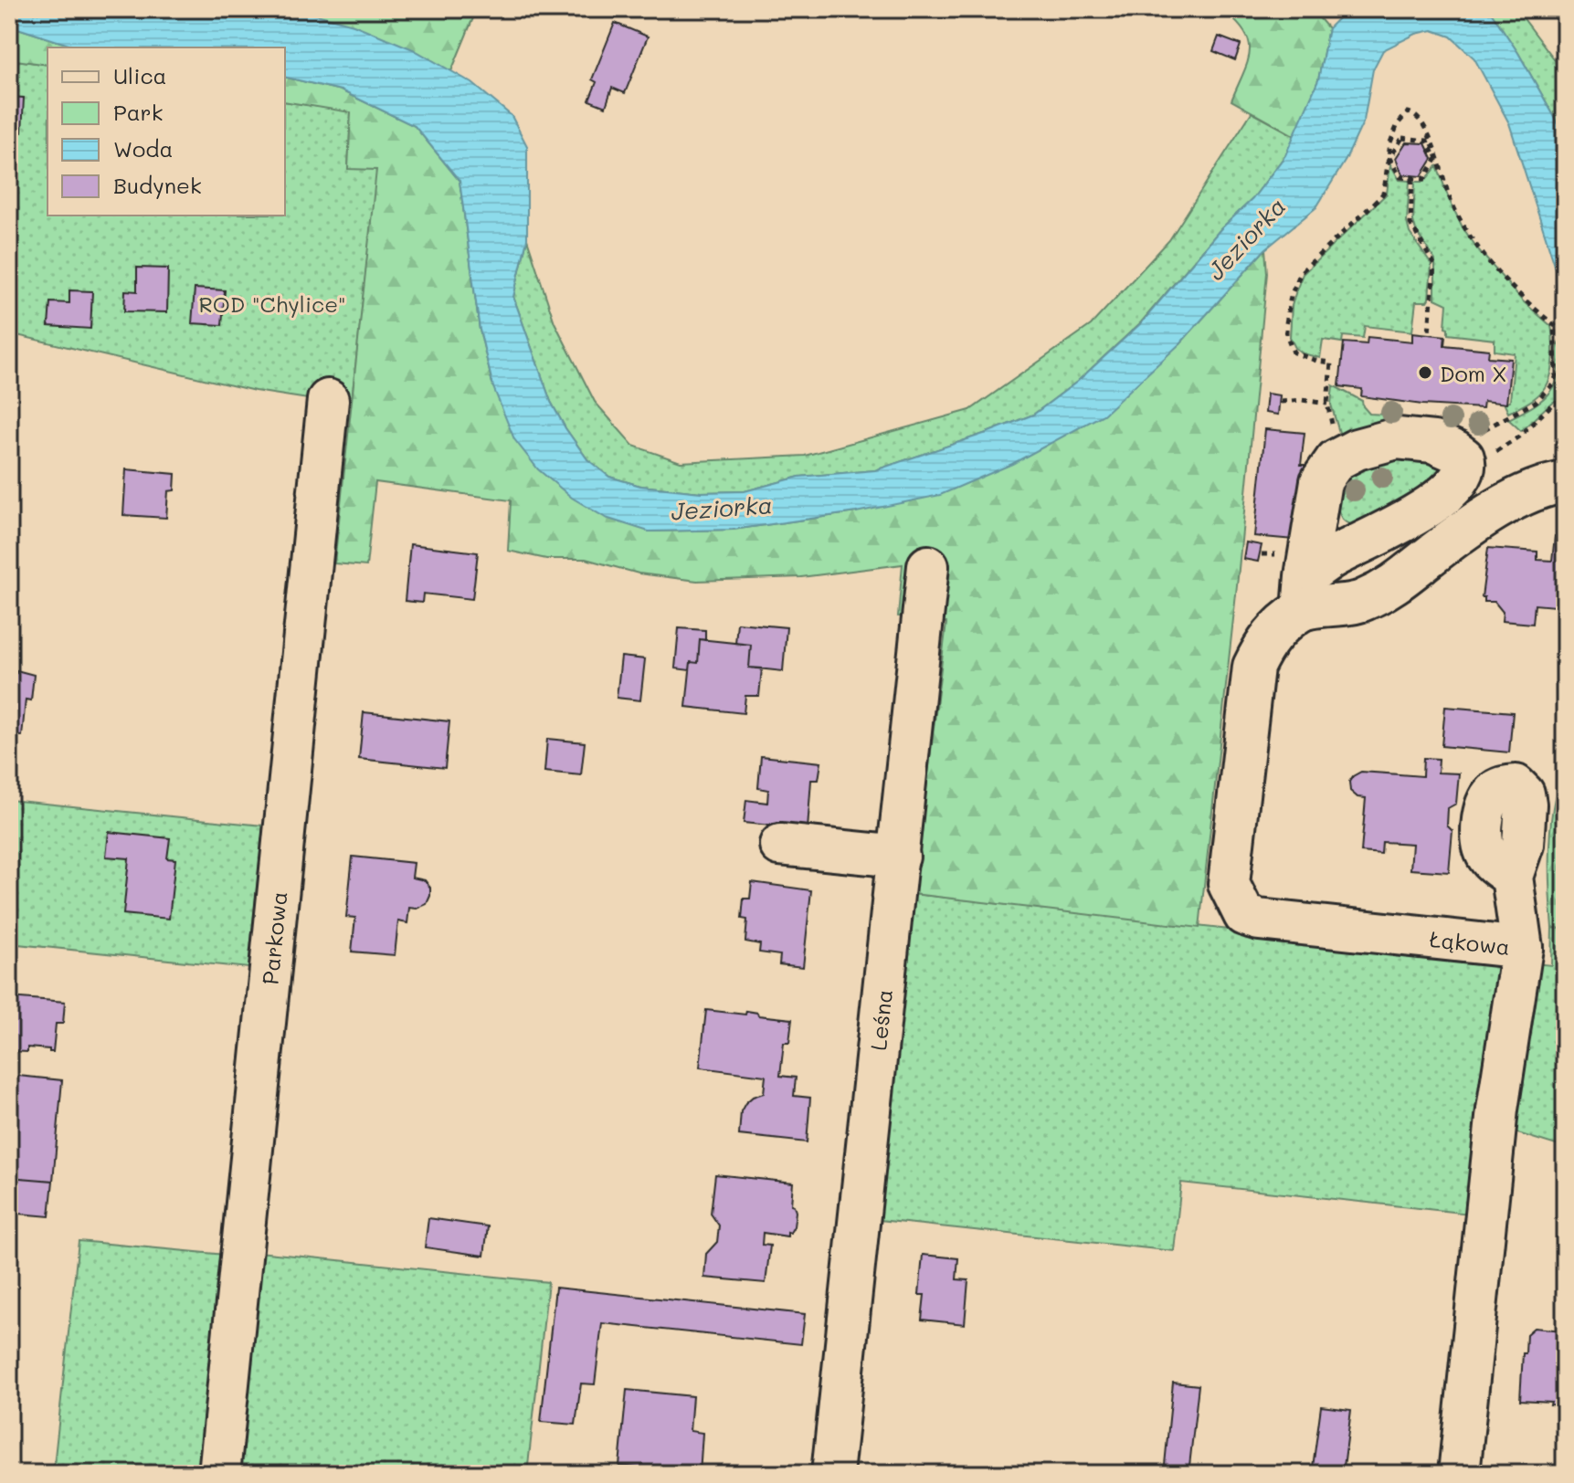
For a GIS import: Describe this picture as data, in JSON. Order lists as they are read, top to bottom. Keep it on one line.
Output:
{"streets":{"street":["Parkowa","Łąkowa","Leśna"]},"water":["Jeziorka"],"parks":["ROD \"Chylice\""],"places":["Dom X"],"legend":["Ulica","Park","Woda","Budynek"]}
